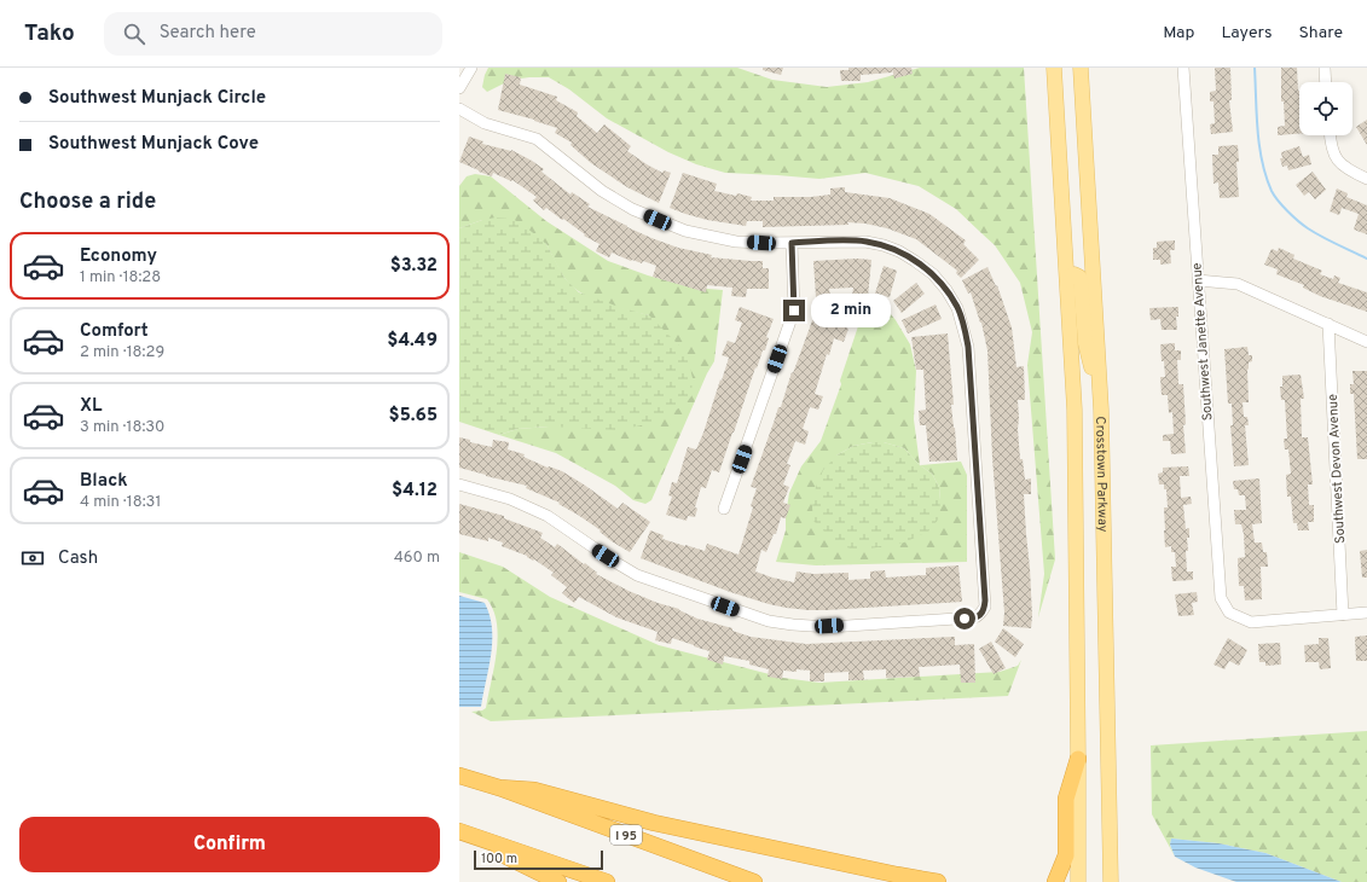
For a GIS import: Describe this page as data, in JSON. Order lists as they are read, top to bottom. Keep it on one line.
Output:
{"streets":{"highway":["I 95"],"main road":["Crosstown Parkway"],"street":["Southwest Janette Avenue","Southwest Devon Avenue"]},"crossings":[["Southwest Janette Avenue","Southwest Devon Avenue"]],"scale_bar":"100 m","page":{"header":"Tako","search":"Search here","nav":["Map","Layers","Share"],"banner":["Southwest Munjack Circle","Southwest Munjack Cove"],"heading":"Choose a ride","list":[{"name":"Economy","note":"1 min · 18:28","value":"$3.32"},{"name":"Comfort","note":"2 min · 18:29","value":"$4.49"},{"name":"XL","note":"3 min · 18:30","value":"$5.65"},{"name":"Black","note":"4 min · 18:31","value":"$4.12"}],"bubble":"2 min","pay":["Cash","460 m"],"buttons":"Confirm","scale":"100 m"}}
